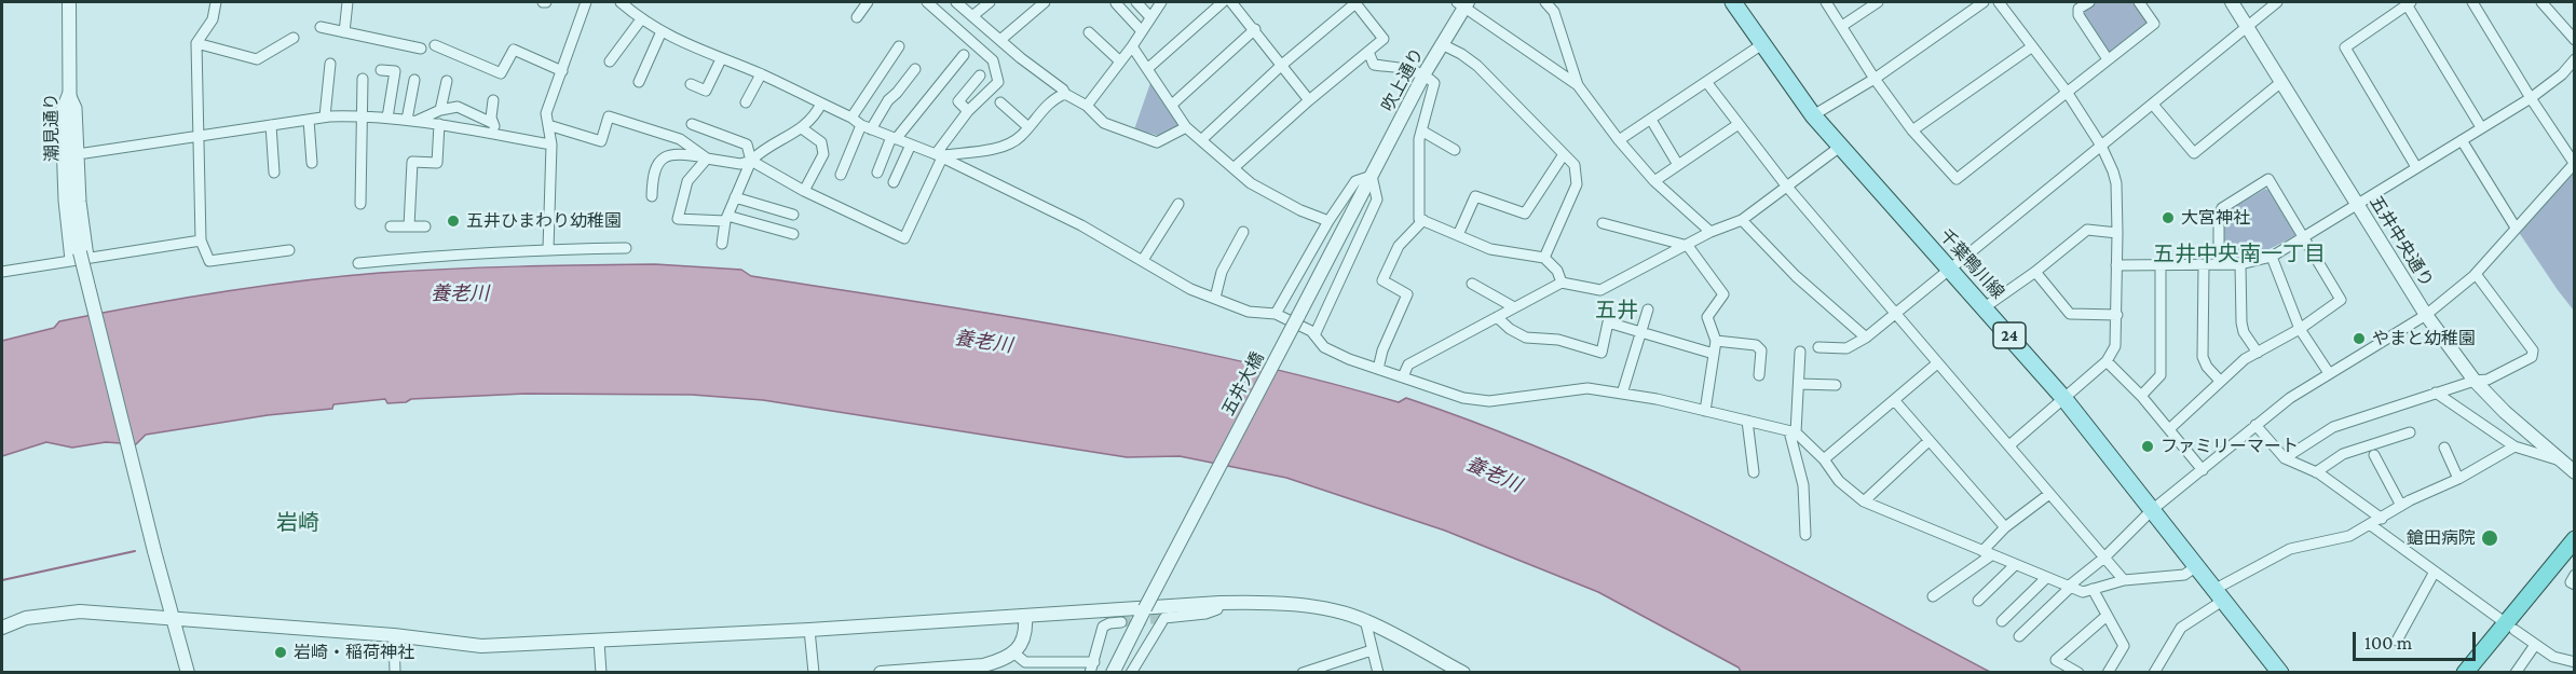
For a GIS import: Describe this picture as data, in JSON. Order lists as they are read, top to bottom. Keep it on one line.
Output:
{"streets":{"main road":["千葉鴨川線","24"],"street":["吹上通り","潮見通り","五井中央通り","五井大橋"]},"crossings":[["吹上通り","五井大橋"]],"districts":["五井中央南一丁目","五井","岩崎"],"water":["養老川"],"places":["大宮神社","五井ひまわり幼稚園","やまと幼稚園","ファミリーマート","鎗田病院","岩崎・稲荷神社"],"scale_bar":"100 m"}
